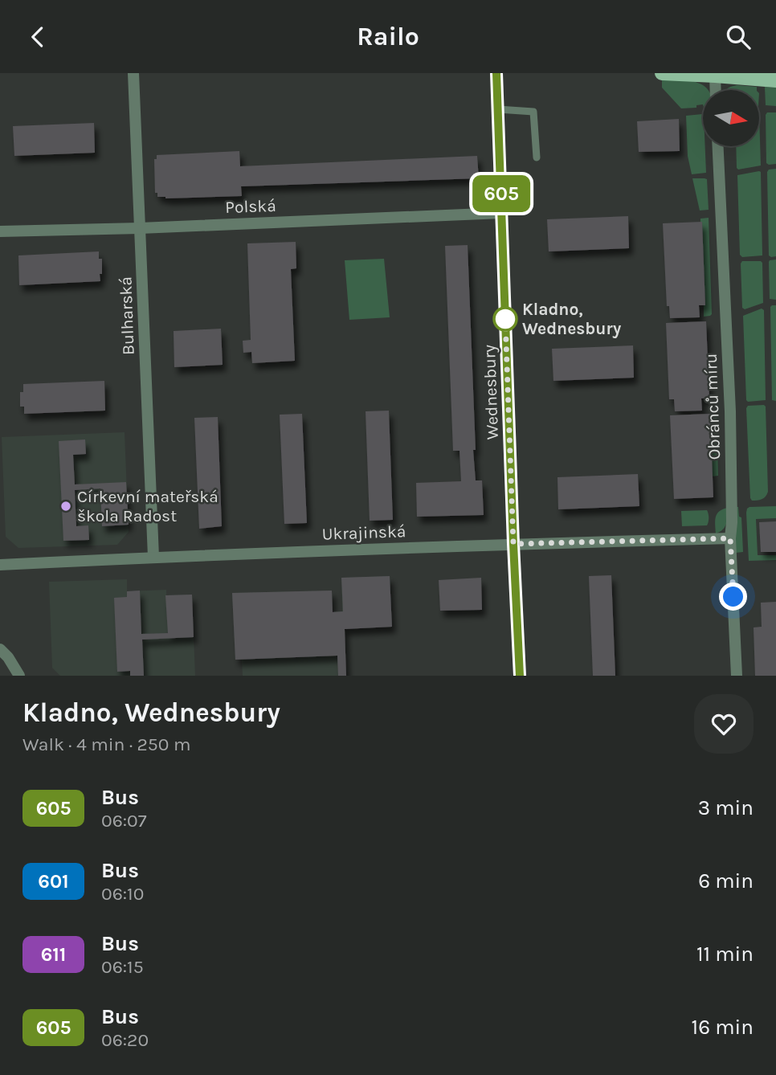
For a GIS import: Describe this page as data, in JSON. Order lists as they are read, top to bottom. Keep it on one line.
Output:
{"streets":{"street":["Polská","Bulharská","Wednesbury","Obránců míru","Ukrajinská"]},"crossings":[["Polská","Bulharská"],["Polská","Wednesbury"],["Bulharská","Ukrajinská"],["Wednesbury","Ukrajinská"],["Obránců míru","Ukrajinská"]],"places":["Kladno, Wednesbury","Církevní mateřská škola Radost"],"lines":["bus line 605"],"north":"right","page":{"header":"Railo","on_map":"605","heading":["Kladno, Wednesbury","Walk · 4 min · 250 m"],"list":[{"mark":"605","name":"Bus","note":"06:07","value":"3 min"},{"mark":"601","name":"Bus","note":"06:10","value":"6 min"},{"mark":"611","name":"Bus","note":"06:15","value":"11 min"},{"mark":"605","name":"Bus","note":"06:20","value":"16 min"}]}}
